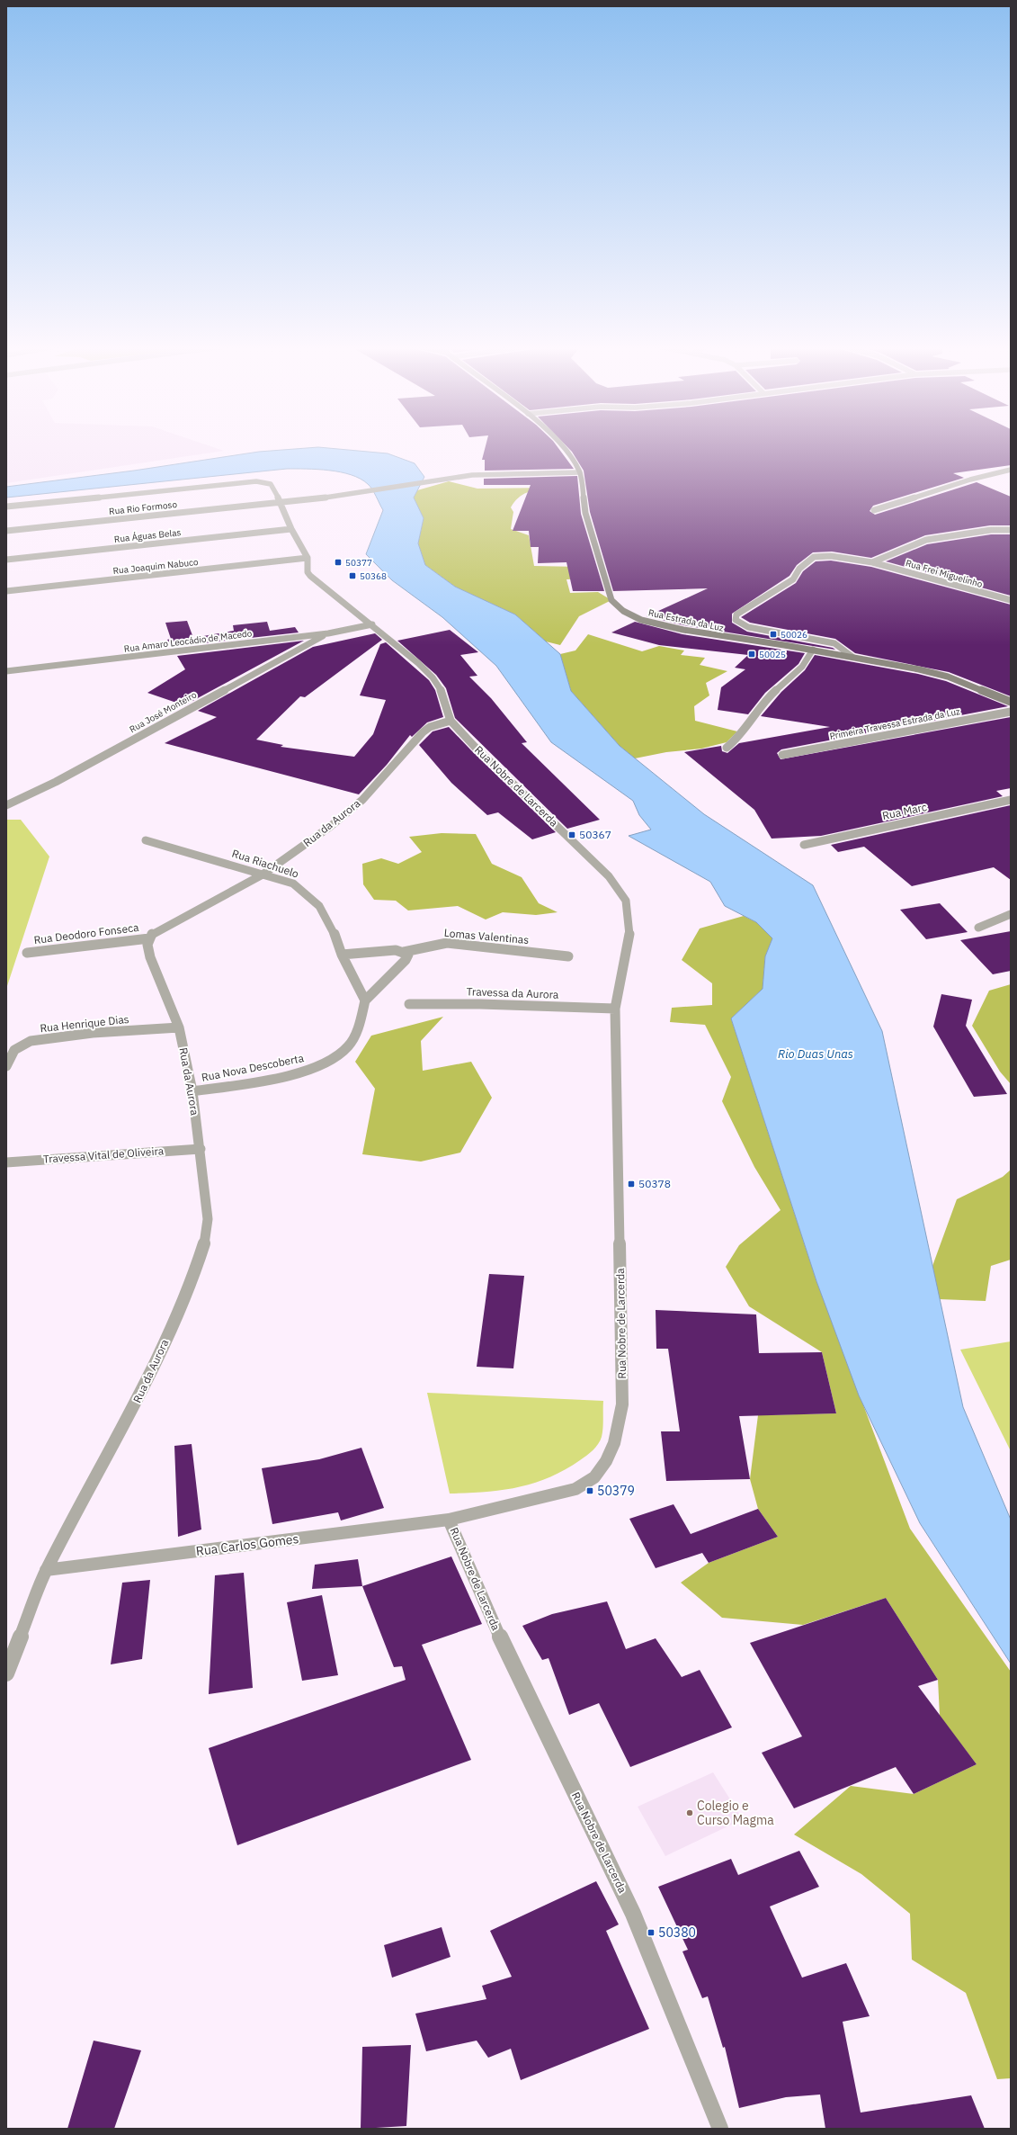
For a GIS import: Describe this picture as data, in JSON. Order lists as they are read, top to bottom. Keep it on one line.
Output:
{"streets":{"main road":["Rua Estrada da Luz"],"street":["Rua Rio Formoso","Rua Águas Belas","Rua Joaquim Nabuco","Rua Frei Miguelinho","Rua Amaro Leocádio de Macedo","Rua José Monteiro","Primeira Travessa Estrada da Luz","Rua Nobre de Larcerda","Rua Marc","Rua da Aurora","Rua Riachuelo","Rua Deodoro Fonseca","Lomas Valentinas","Travessa da Aurora","Rua Henrique Dias","Rua Nova Descoberta","Travessa Vital de Oliveira","Rua Carlos Gomes"]},"crossings":[["Rua Rio Formoso","Rua Estrada da Luz"],["Rua Rio Formoso","Rua Nobre de Larcerda"],["Rua Águas Belas","Rua Nobre de Larcerda"],["Rua Joaquim Nabuco","Rua Nobre de Larcerda"],["Rua Frei Miguelinho","Rua Estrada da Luz"],["Rua Amaro Leocádio de Macedo","Rua José Monteiro"],["Rua Amaro Leocádio de Macedo","Rua Nobre de Larcerda"],["Rua Nobre de Larcerda","Rua da Aurora"],["Rua Nobre de Larcerda","Travessa da Aurora"],["Rua Nobre de Larcerda","Rua Carlos Gomes"],["Rua da Aurora","Rua Riachuelo"],["Rua da Aurora","Rua Deodoro Fonseca"],["Rua da Aurora","Rua Henrique Dias"],["Rua da Aurora","Rua Nova Descoberta"],["Rua da Aurora","Travessa Vital de Oliveira"],["Rua da Aurora","Rua Carlos Gomes"],["Rua Riachuelo","Lomas Valentinas"],["Rua Riachuelo","Rua Nova Descoberta"]],"water":["Rio Duas Unas"],"places":{"transit":["50377","50368","50026","50025","50367","50378","50379","50380"],"other":["Colegio e Curso Magma"]}}
